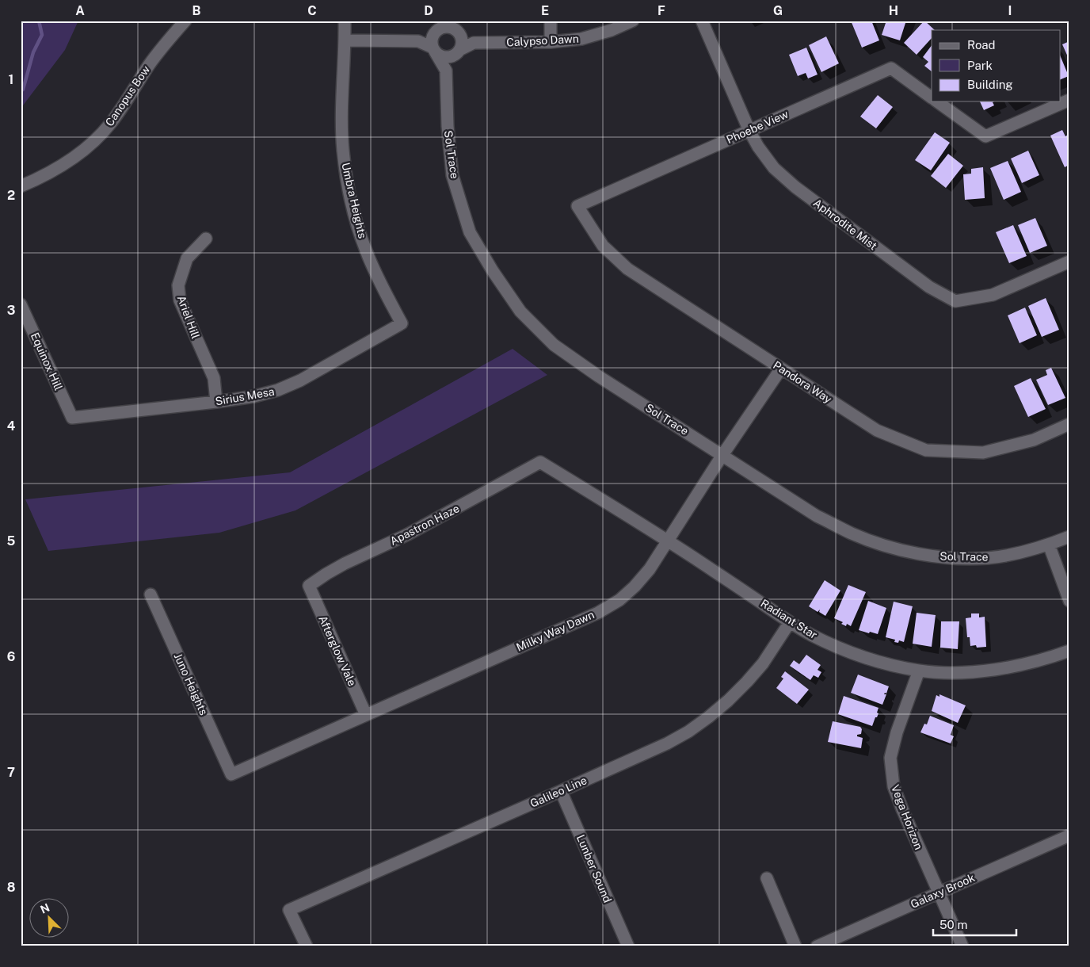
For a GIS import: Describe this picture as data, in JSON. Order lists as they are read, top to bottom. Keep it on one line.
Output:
{"streets":{"street":["Calypso Dawn","Canopus Bow","Phoebe View","Sol Trace","Umbra Heights","Aphrodite Mist","Ariel Hill","Equinox Hill","Pandora Way","Sirius Mesa","Apastron Haze","Radiant Star","Milky Way Dawn","Afterglow Vale","Juno Heights","Galileo Line","Vega Horizon","Lunber Sound","Galaxy Brook"]},"crossings":[["Calypso Dawn","Sol Trace"],["Phoebe View","Aphrodite Mist"],["Phoebe View","Pandora Way"],["Sol Trace","Milky Way Dawn"],["Umbra Heights","Sirius Mesa"],["Ariel Hill","Sirius Mesa"],["Equinox Hill","Sirius Mesa"],["Pandora Way","Milky Way Dawn"],["Apastron Haze","Radiant Star"],["Apastron Haze","Afterglow Vale"],["Radiant Star","Milky Way Dawn"],["Radiant Star","Galileo Line"],["Radiant Star","Vega Horizon"],["Milky Way Dawn","Afterglow Vale"],["Milky Way Dawn","Juno Heights"],["Galileo Line","Lunber Sound"],["Vega Horizon","Galaxy Brook"]],"legend":["Road","Park","Building"],"scale_bar":"50 m","north":"top left","grid":{"columns":["A","B","C","D","E","F","G","H","I"],"rows":["1","2","3","4","5","6","7","8"]}}
